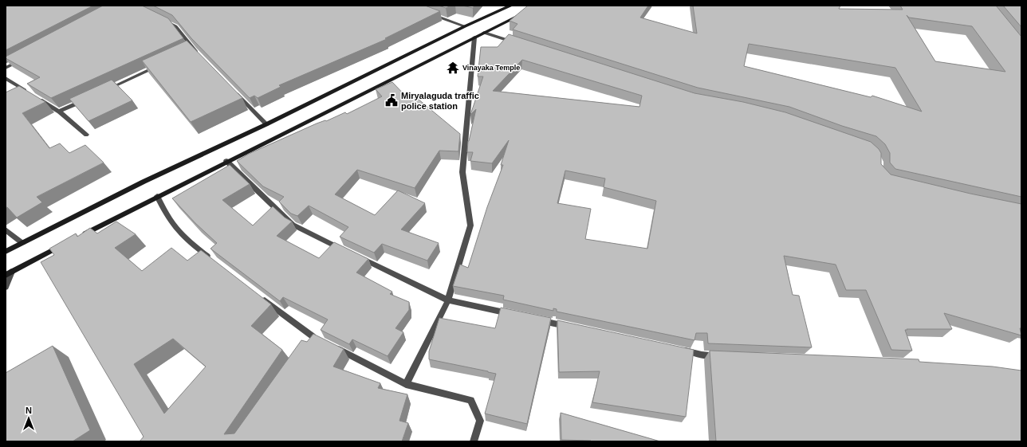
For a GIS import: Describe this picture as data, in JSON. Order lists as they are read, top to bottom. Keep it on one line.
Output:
{"places":{"temple":["Vinayaka Temple"],"public building":["Miryalaguda traffic police station"]},"north":"top"}
